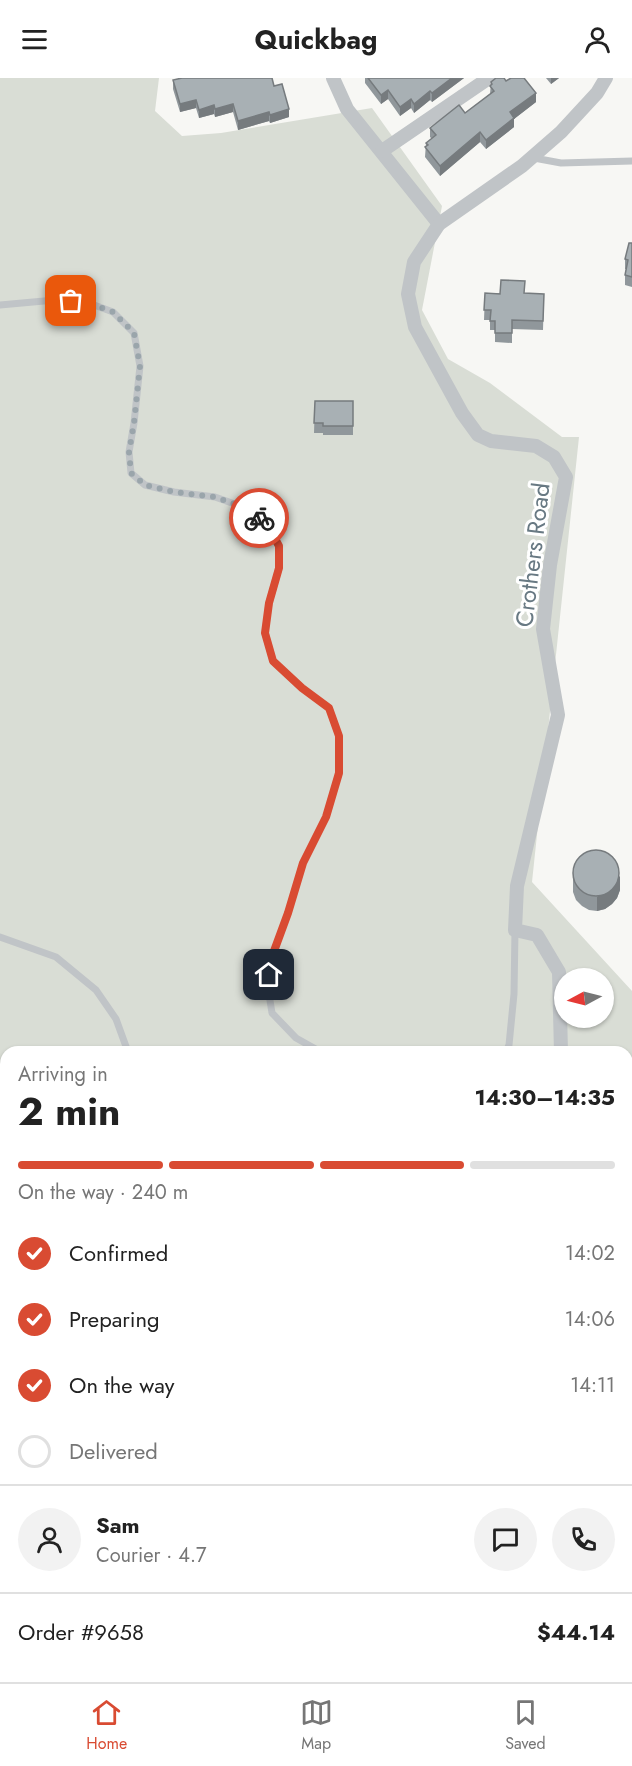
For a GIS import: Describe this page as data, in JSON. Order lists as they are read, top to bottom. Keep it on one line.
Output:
{"streets":{"street":["Crothers Road"]},"north":"left","page":{"header":"Quickbag","heading":["2 min","Arriving in","14:30–14:35"],"panel":["Sam","Courier · 4.7","Order #9658","$44.14"],"bar":"On the way · 240 m","list":[["Confirmed","14:02"],["Preparing","14:06"],["On the way","14:11"],"Delivered"],"tabs":["Home","Map","Saved"]}}
